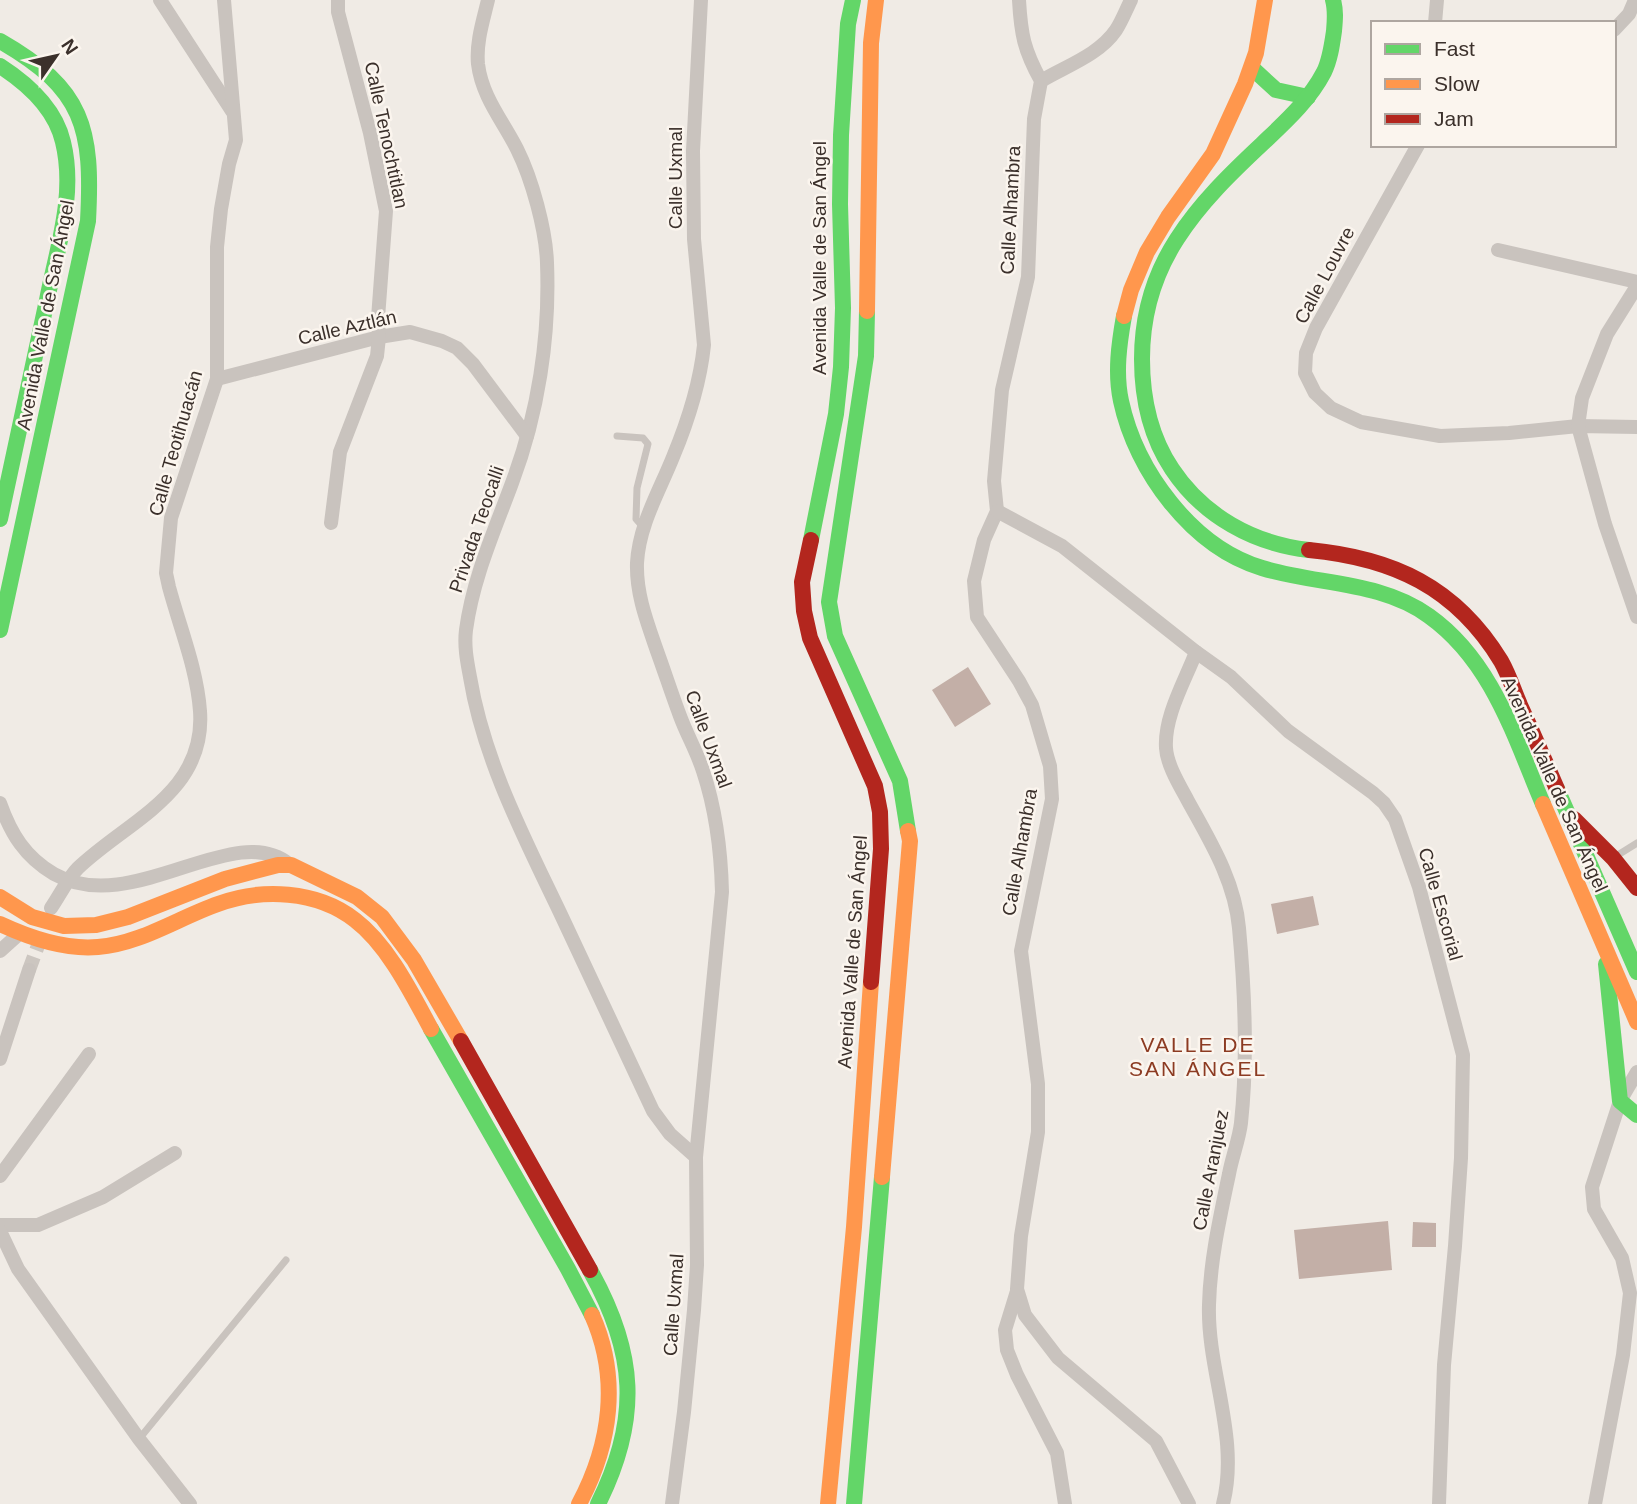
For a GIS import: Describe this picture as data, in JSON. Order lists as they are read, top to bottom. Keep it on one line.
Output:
{"streets":{"street":["Calle Tenochtitlan","Calle Uxmal","Calle Alhambra","Avenida Valle de San Ángel","Calle Louvre","Calle Aztlán","Calle Teotihuacán","Privada Teocalli","Calle Escorial","Calle Aranjuez"]},"crossings":[["Calle Tenochtitlan","Calle Aztlán"],["Calle Uxmal","Privada Teocalli"],["Calle Alhambra","Calle Escorial"],["Calle Aztlán","Calle Teotihuacán"],["Calle Aztlán","Privada Teocalli"],["Calle Escorial","Calle Aranjuez"]],"districts":["VALLE DE SAN ÁNGEL"],"legend":["Fast","Slow","Jam"],"north":"top right"}
